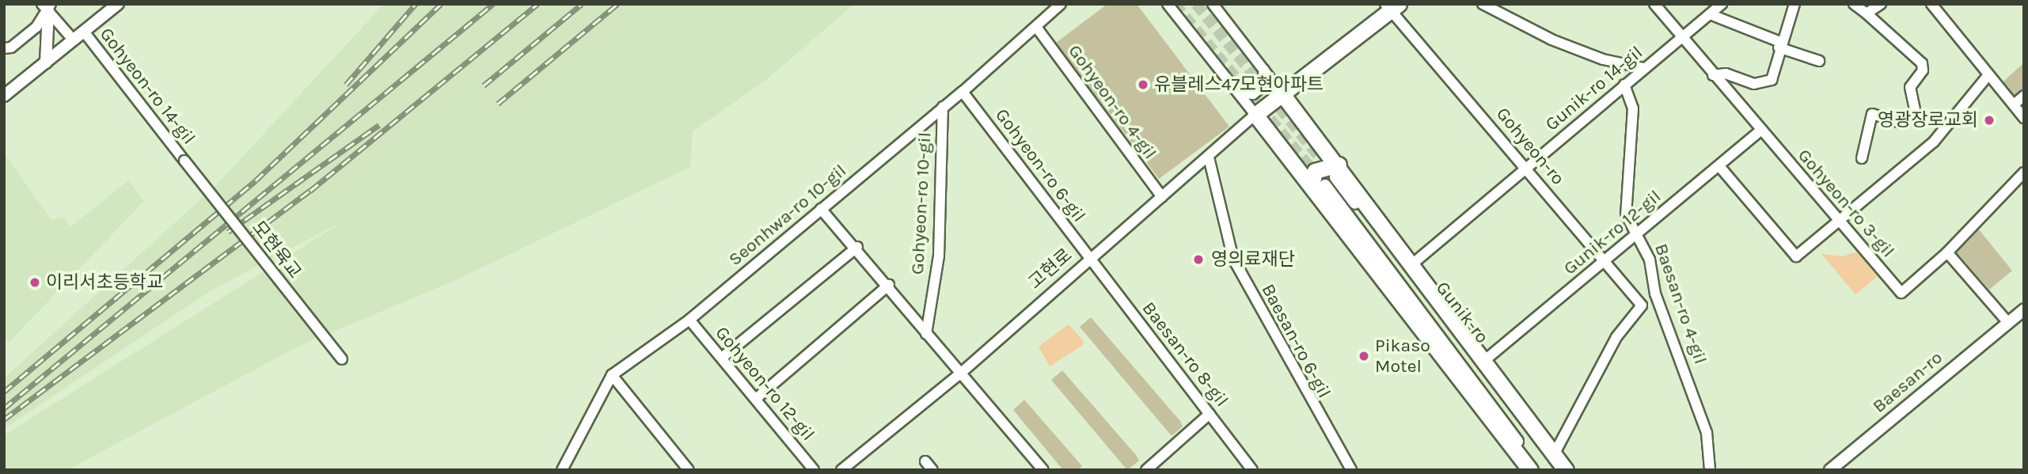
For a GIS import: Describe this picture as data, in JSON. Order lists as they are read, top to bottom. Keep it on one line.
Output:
{"streets":{"main road":["Gohyeon-ro","고현로"],"street":["Gohyeon-ro 14-gil","Gunik-ro 14-gil","Gohyeon-ro 4-gil","Gohyeon-ro 6-gil","Gohyeon-ro 10-gil","Gohyeon-ro 3-gil","Seonhwa-ro 10-gil","Gunik-ro 12-gil","모현육교","Baesan-ro 4-gil","Gunik-ro","Baesan-ro 6-gil","Baesan-ro 8-gil","Baesan-ro","Gohyeon-ro 12-gil"]},"crossings":[["Gohyeon-ro 14-gil","모현육교"],["Gunik-ro 14-gil","Gohyeon-ro"],["Gunik-ro 14-gil","Gohyeon-ro 3-gil"],["Gunik-ro 14-gil","Baesan-ro 4-gil"],["Gohyeon-ro 4-gil","Seonhwa-ro 10-gil"],["Gohyeon-ro 4-gil","고현로"],["Gohyeon-ro","Gunik-ro 12-gil"],["Gohyeon-ro","고현로"],["Gohyeon-ro 6-gil","Seonhwa-ro 10-gil"],["Gohyeon-ro 6-gil","고현로"],["Gohyeon-ro 6-gil","Baesan-ro 8-gil"],["Gohyeon-ro 10-gil","Seonhwa-ro 10-gil"],["Gohyeon-ro 3-gil","Gunik-ro 12-gil"],["Seonhwa-ro 10-gil","Gohyeon-ro 12-gil"],["Gunik-ro 12-gil","Baesan-ro 4-gil"],["고현로","Baesan-ro 6-gil"],["고현로","Baesan-ro 8-gil"]],"places":["유블레스47모현아파트","영광장로교회","영의료재단","이리서초등학교","Pikaso Motel"]}
